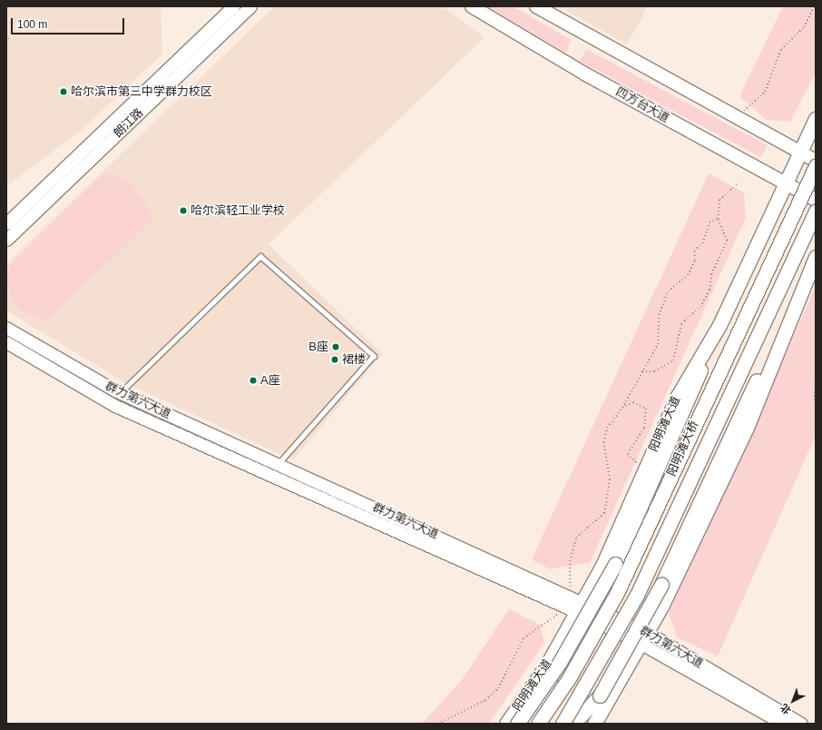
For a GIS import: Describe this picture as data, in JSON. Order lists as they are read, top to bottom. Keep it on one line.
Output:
{"streets":{"highway":["阳明滩大道","阳明滩大桥"],"main road":["四方台大道","朗江路","群力第六大道"]},"crossings":[["四方台大道","阳明滩大道"],["群力第六大道","阳明滩大道"]],"places":["哈尔滨市第三中学群力校区","哈尔滨轻工业学校","B座","裙楼","A座"],"scale_bar":"100 m","north":"bottom left"}
